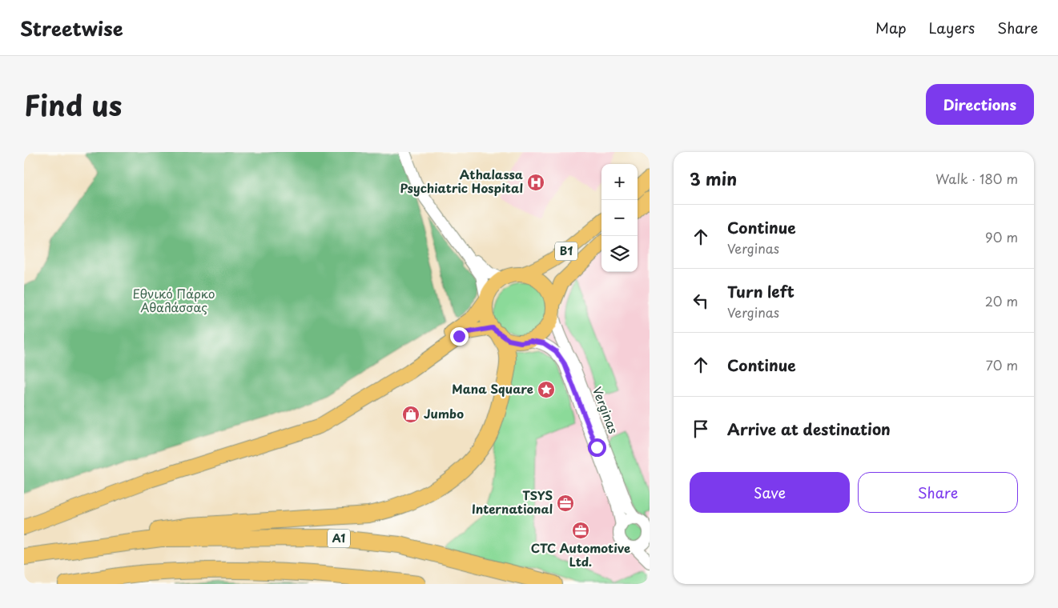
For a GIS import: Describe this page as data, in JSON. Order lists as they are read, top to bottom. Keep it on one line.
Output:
{"streets":{"highway":["A1"],"main road":["B1"],"street":["Verginas"]},"crossings":[["B1","Verginas"]],"parks":["Εθνικό Πάρκο Αθαλάσσας"],"places":{"hospital":["Athalassa Psychiatric Hospital"],"place":["Mana Square"],"shop":["Jumbo"],"office":["TSYS International","CTC Automotive Ltd."]},"page":{"header":"Streetwise","nav":["Map","Layers","Share"],"title":"Find us","buttons":["Directions",["Save","Share"]],"heading":["3 min","Walk · 180 m"],"map_buttons":["+","−"],"list":[["Continue","Verginas","90 m"],["Turn left","Verginas","20 m"],["Continue","70 m"],"Arrive at destination"]}}
